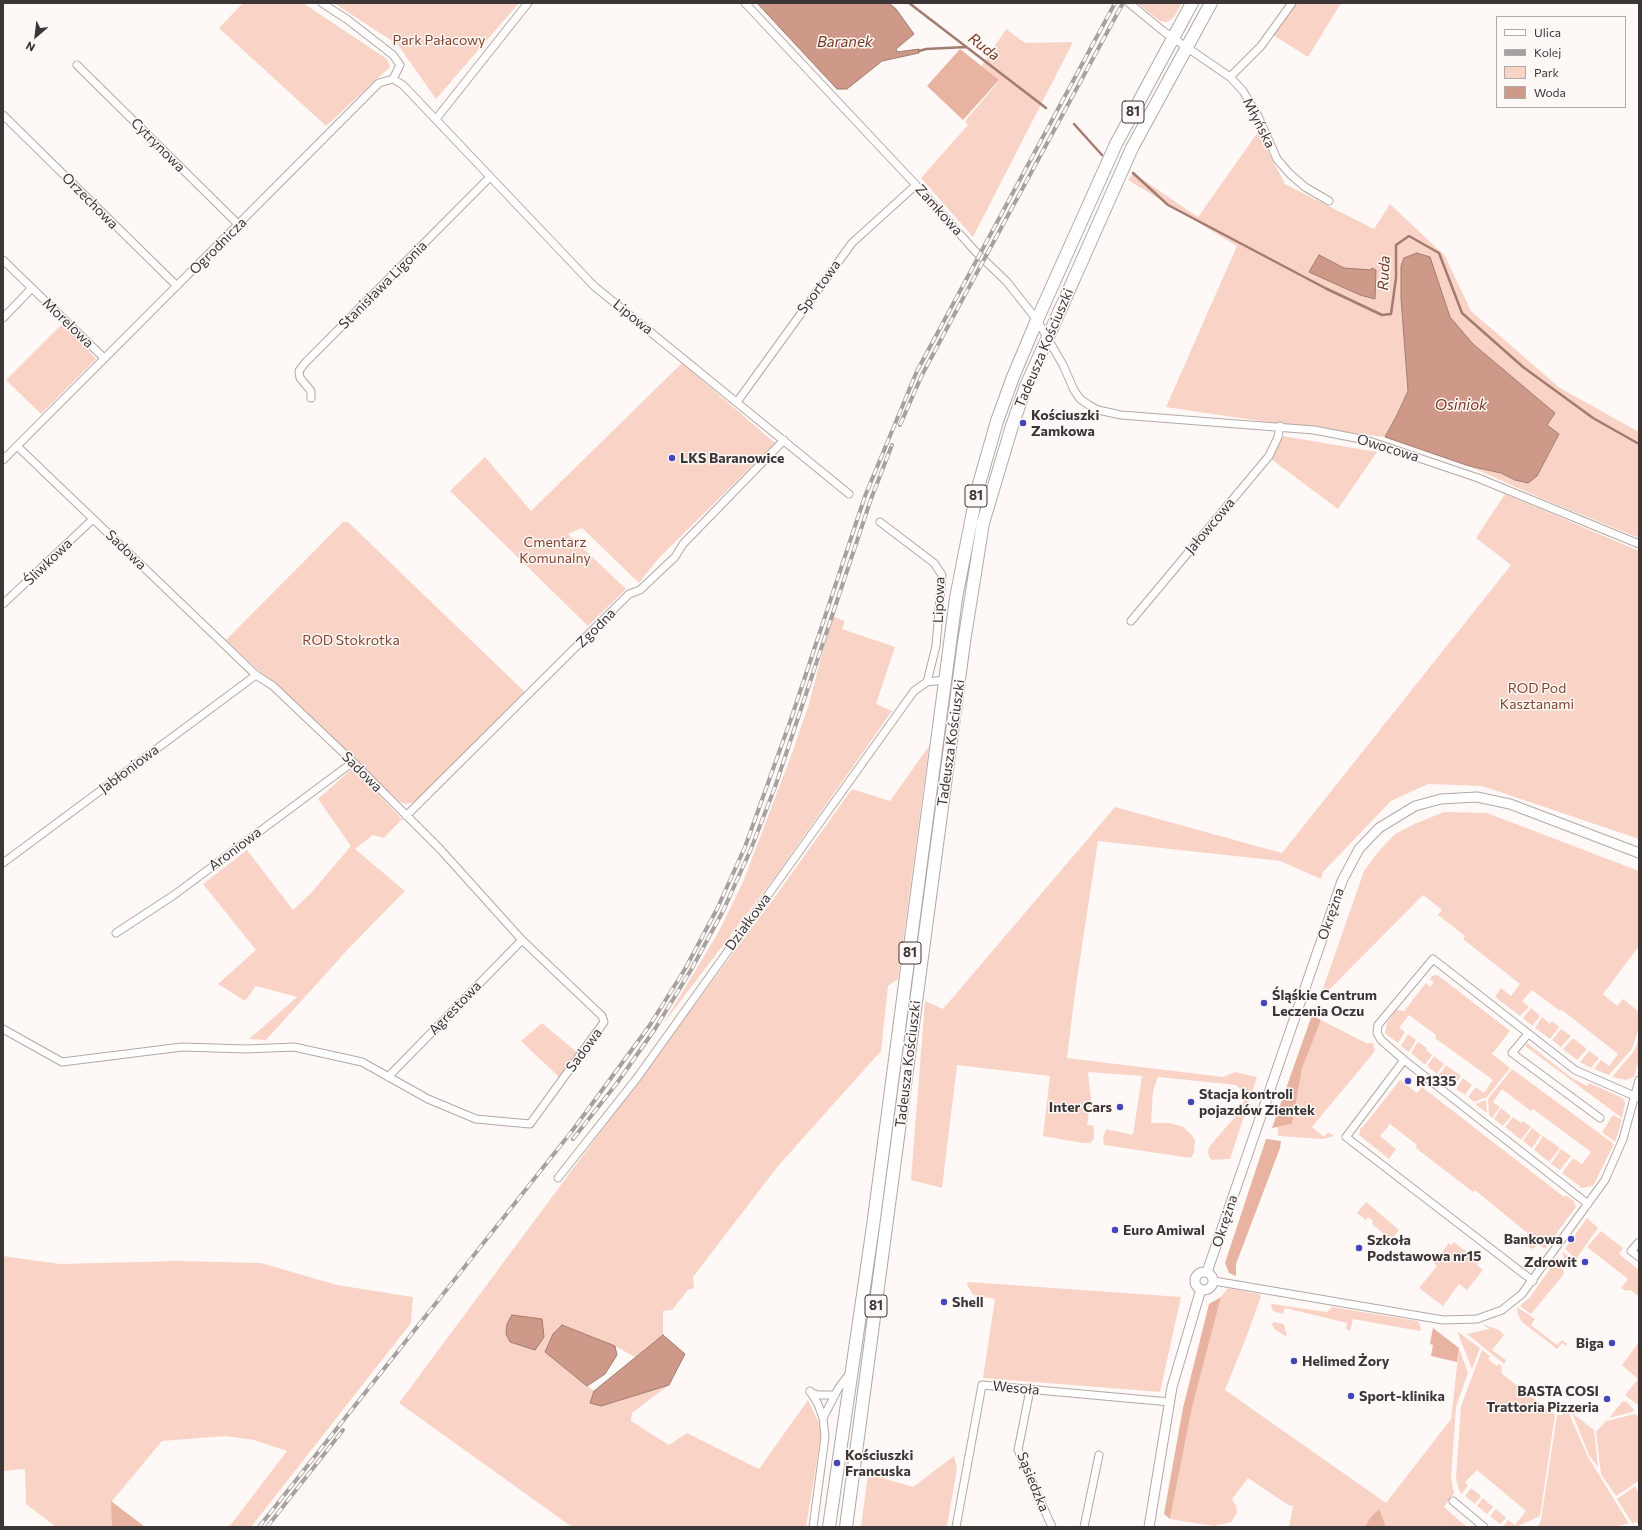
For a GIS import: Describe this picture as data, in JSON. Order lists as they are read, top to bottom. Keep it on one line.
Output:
{"streets":{"main road":["81","Tadeusza Kościuszki"],"street":["Młyńska","Cytrynowa","Orzechowa","Zamkowa","Ogrodnicza","Stanisława Ligonia","Sportowa","Lipowa","Morelowa","Owocowa","Jałowcowa","Sadowa","Śliwkowa","Zgodna","Jabłoniowa","Aroniowa","Okrężna","Działkowa","Agrestowa","Wesoła","Sąsiedzka"]},"crossings":[["Młyńska","Tadeusza Kościuszki"],["Cytrynowa","Ogrodnicza"],["Orzechowa","Ogrodnicza"],["Zamkowa","Sportowa"],["Zamkowa","Tadeusza Kościuszki"],["Zamkowa","Owocowa"],["Ogrodnicza","Morelowa"],["Ogrodnicza","Sadowa"],["Stanisława Ligonia","Lipowa"],["Sportowa","Lipowa"],["Lipowa","Zgodna"],["Lipowa","Działkowa"],["Owocowa","Jałowcowa"],["Sadowa","Śliwkowa"],["Sadowa","Zgodna"],["Sadowa","Jabłoniowa"],["Sadowa","Aroniowa"],["Sadowa","Agrestowa"],["Wesoła","Sąsiedzka"]],"water":["Baranek","Ruda","Osiniok"],"parks":["Park Pałacowy","Cmentarz Komunalny","ROD Stokrotka","ROD Pod Kasztanami"],"places":["Kościuszki Zamkowa","LKS Baranowice","Śląśkie Centrum Leczenia Oczu","R1335","Stacja kontroli pojazdów Zientek","Inter Cars","Euro Amiwal","Bankowa","Szkoła Podstawowa nr15","Zdrowit","Shell","Biga","Helimed Żory","Sport-klinika","BASTA COSI Trattoria Pizzeria","Kościuszki Francuska"],"legend":["Ulica","Kolej","Park","Woda"],"north":"bottom left"}
